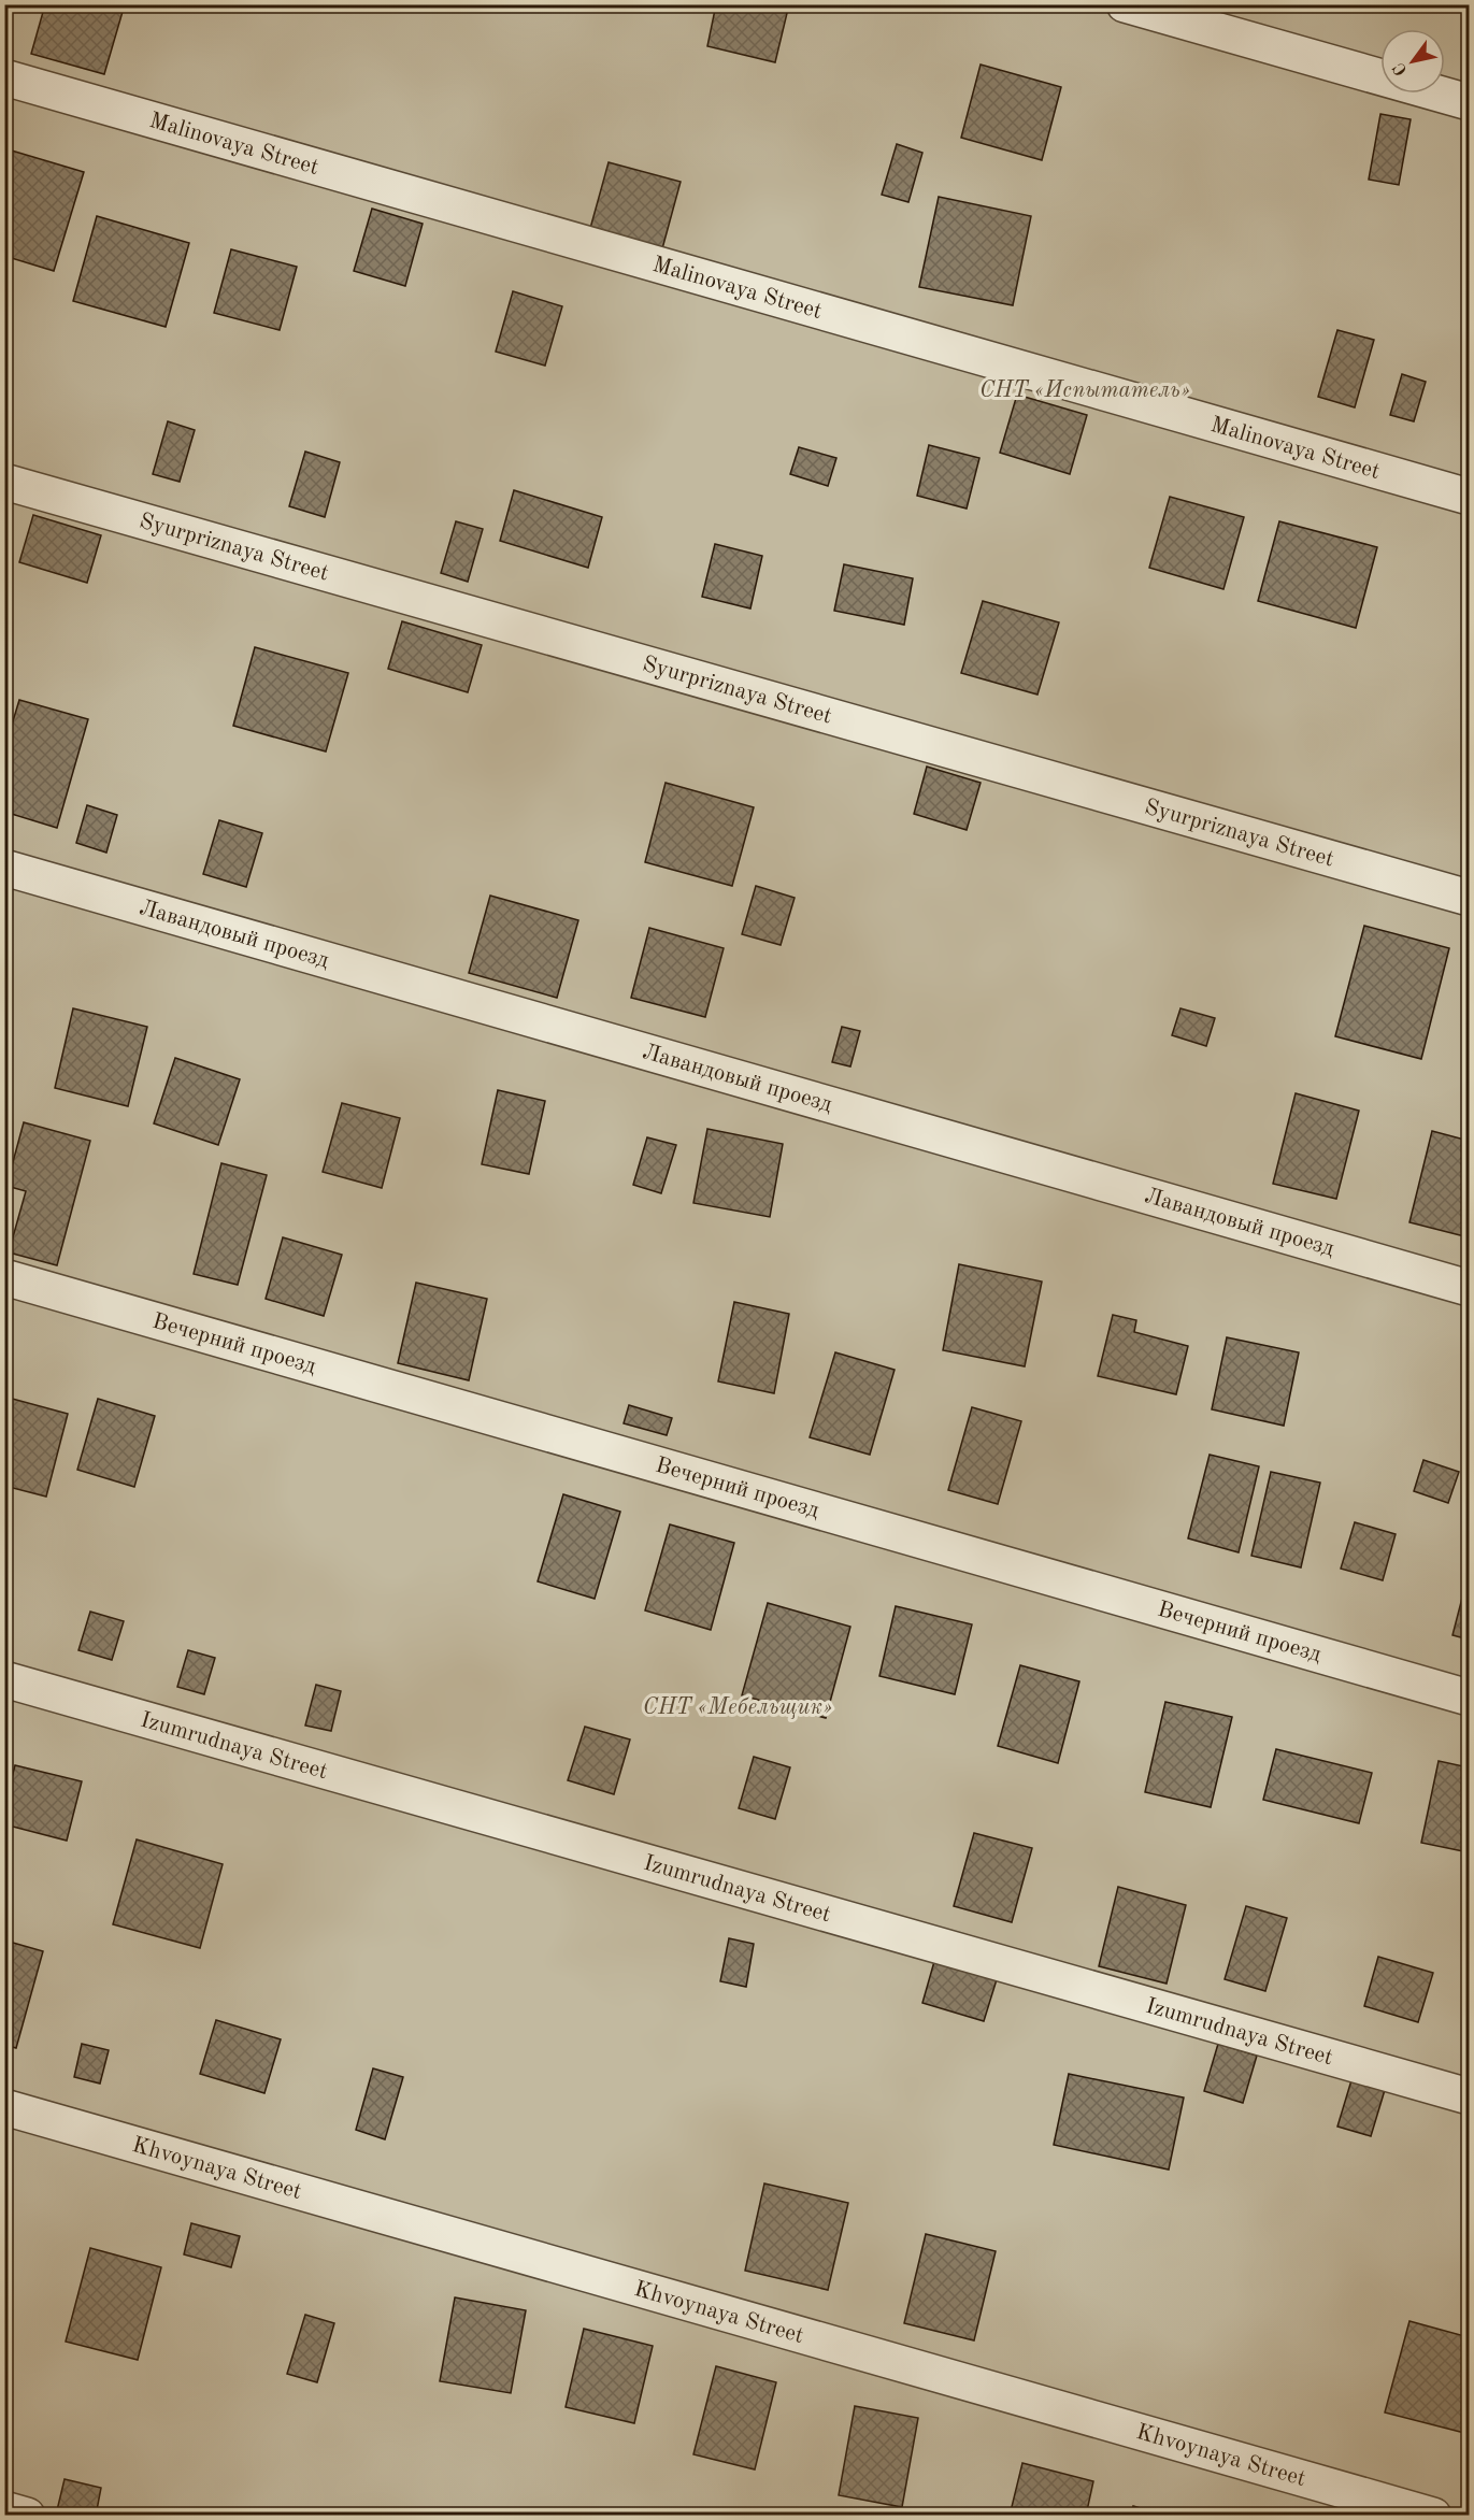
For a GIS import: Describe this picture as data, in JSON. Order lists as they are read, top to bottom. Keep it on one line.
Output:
{"streets":{"street":["Malinovaya Street","Syurpriznaya Street","Лавандовый проезд","Вечерний проезд","Izumrudnaya Street","Khvoynaya Street"]},"parks":["СНТ «Испытатель»","СНТ «Мебельщик»"],"north":"bottom left"}
